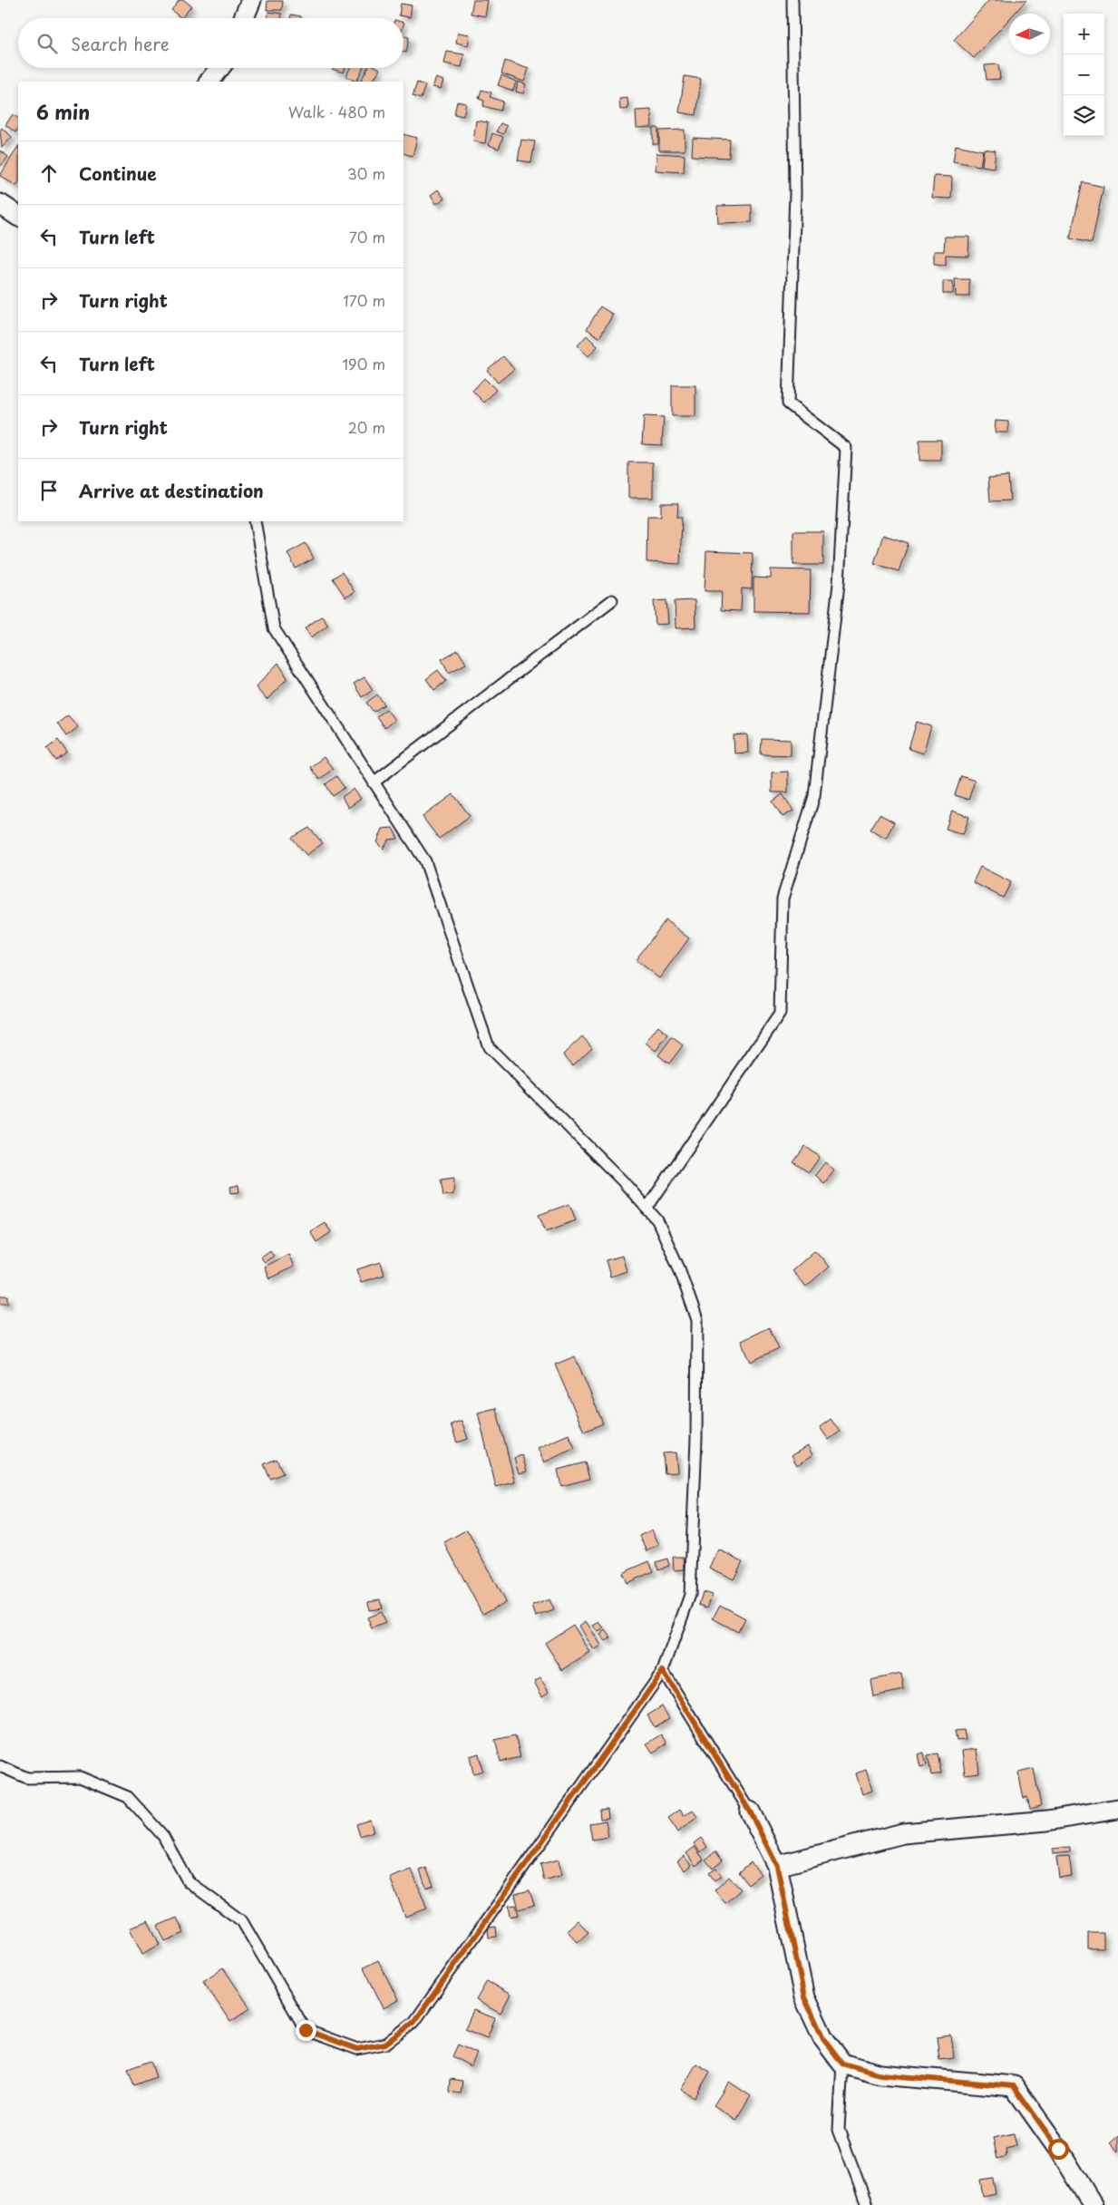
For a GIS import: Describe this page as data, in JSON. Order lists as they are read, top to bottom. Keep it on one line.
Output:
{"north":"left","page":{"map_buttons":["+","−"],"search":"Search here","heading":["6 min","Walk · 480 m"],"list":[["Continue","30 m"],["Turn left","70 m"],["Turn right","170 m"],["Turn left","190 m"],["Turn right","20 m"],"Arrive at destination"]}}
